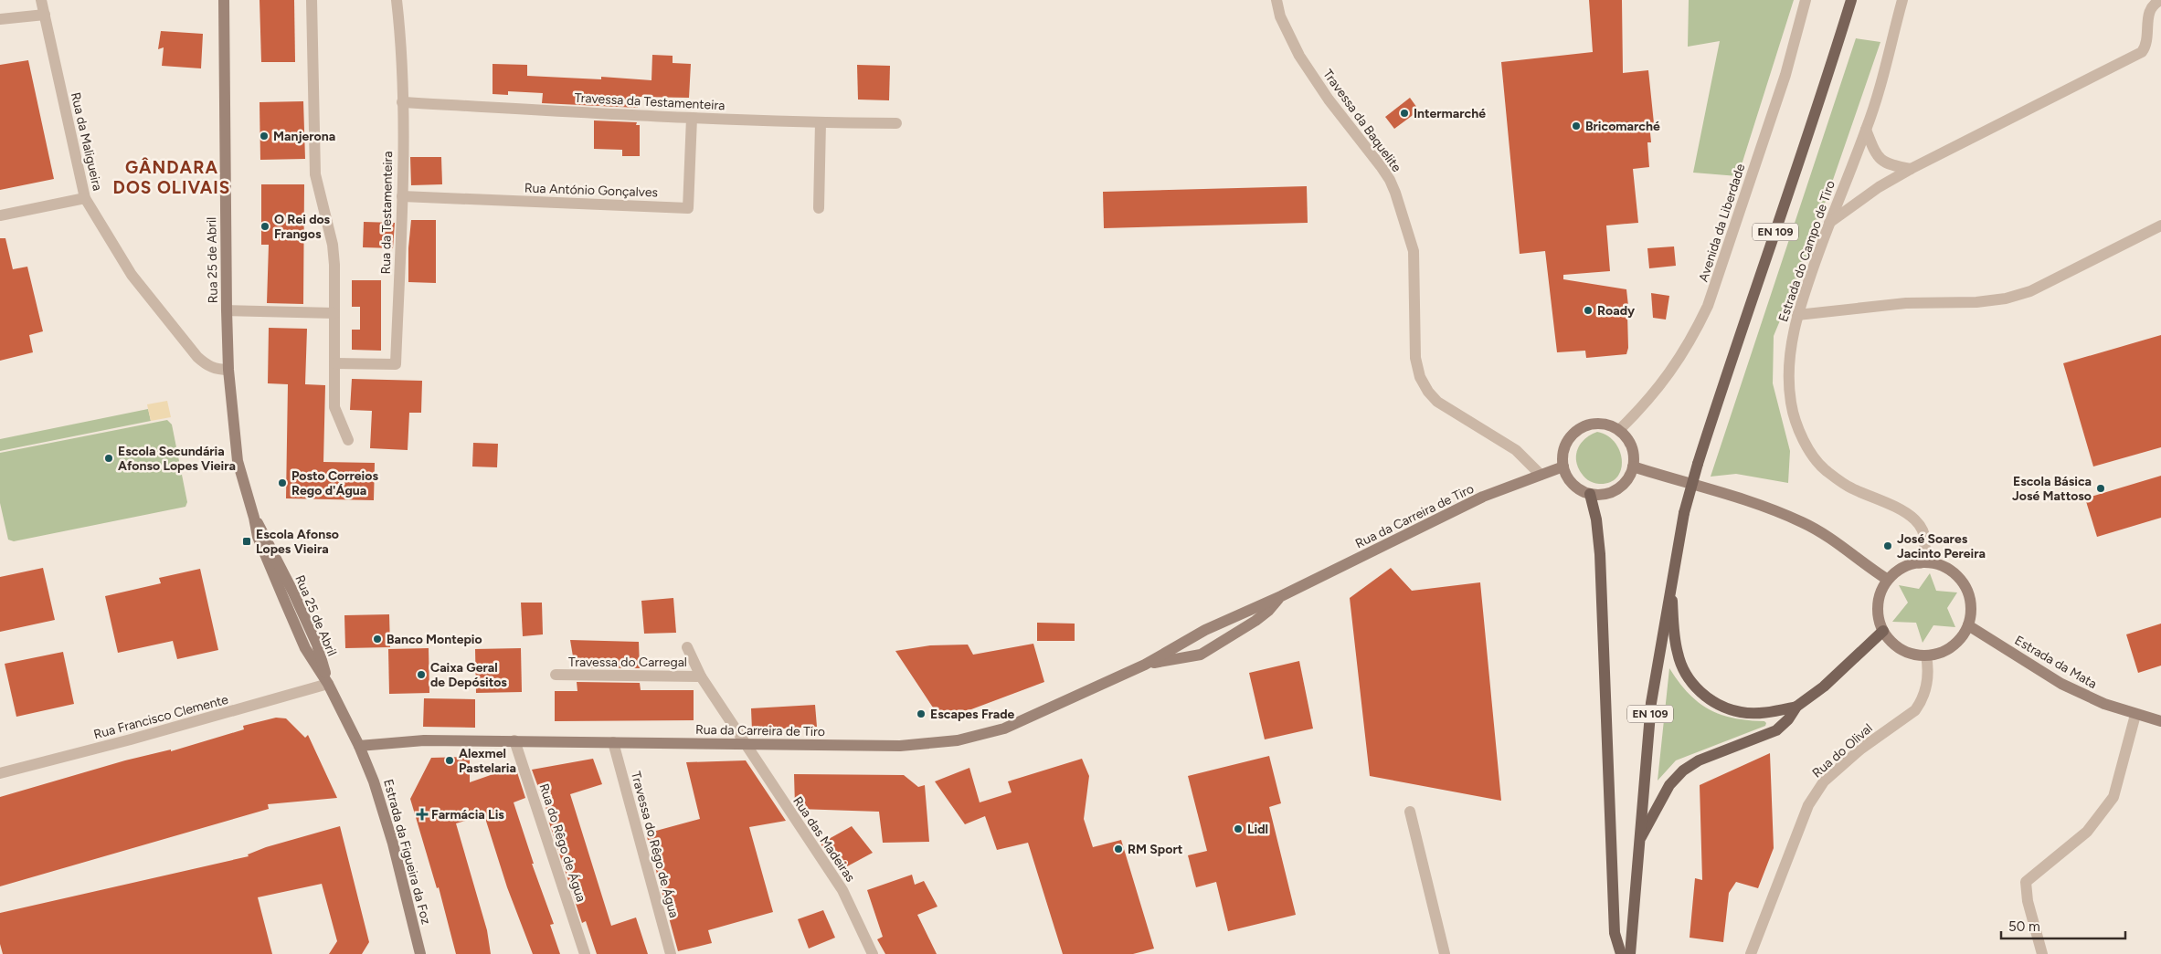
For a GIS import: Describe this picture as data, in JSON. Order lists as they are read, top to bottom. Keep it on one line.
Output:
{"streets":{"main road":["EN 109","Rua 25 de Abril","Rua da Carreira de Tiro","Estrada da Mata","Estrada da Figueira da Foz"],"street":["Travessa da Testamenteira","Travessa da Baquelite","Rua da Maligueira","Rua António Gonçalves","Rua da Testamenteira","Avenida da Liberdade","Estrada do Campo de Tiro","Travessa do Carregal","Rua Francisco Clemente","Rua do Olival","Rua das Madeiras","Rua do Rêgo de Água","Travessa do Rêgo de Água"]},"crossings":[["Travessa da Testamenteira","Rua António Gonçalves"],["Travessa da Testamenteira","Rua da Testamenteira"],["Travessa da Baquelite","Rua da Carreira de Tiro"],["Rua da Maligueira","Rua 25 de Abril"],["Rua António Gonçalves","Rua da Testamenteira"],["Avenida da Liberdade","Rua da Carreira de Tiro"],["Estrada do Campo de Tiro","Estrada da Mata"],["Estrada do Campo de Tiro","Rua do Olival"],["Rua 25 de Abril","Rua Francisco Clemente"],["Rua 25 de Abril","Estrada da Figueira da Foz"],["Rua da Carreira de Tiro","Travessa do Carregal"],["Rua da Carreira de Tiro","Rua das Madeiras"],["Rua da Carreira de Tiro","Rua do Rêgo de Água"],["Rua da Carreira de Tiro","Travessa do Rêgo de Água"],["Rua da Carreira de Tiro","Estrada da Figueira da Foz"],["Travessa do Carregal","Rua das Madeiras"],["Estrada da Mata","Rua do Olival"],["Rua Francisco Clemente","Estrada da Figueira da Foz"]],"districts":["GÂNDARA DOS OLIVAIS"],"places":{"other":["Intermarché","Bricomarché","Manjerona","O Rei dos Frangos","Roady","Escola Secundária Afonso Lopes Vieira","Posto Correios Rego d'Água","Escola Básica José Mattoso","José Soares Jacinto Pereira","Banco Montepio","Caixa Geral de Depósitos","Escapes Frade","Alexmel Pastelaria","Lidl","RM Sport"],"transit":["Escola Afonso Lopes Vieira"],"health":["Farmácia Lis"]},"scale_bar":"50 m"}
